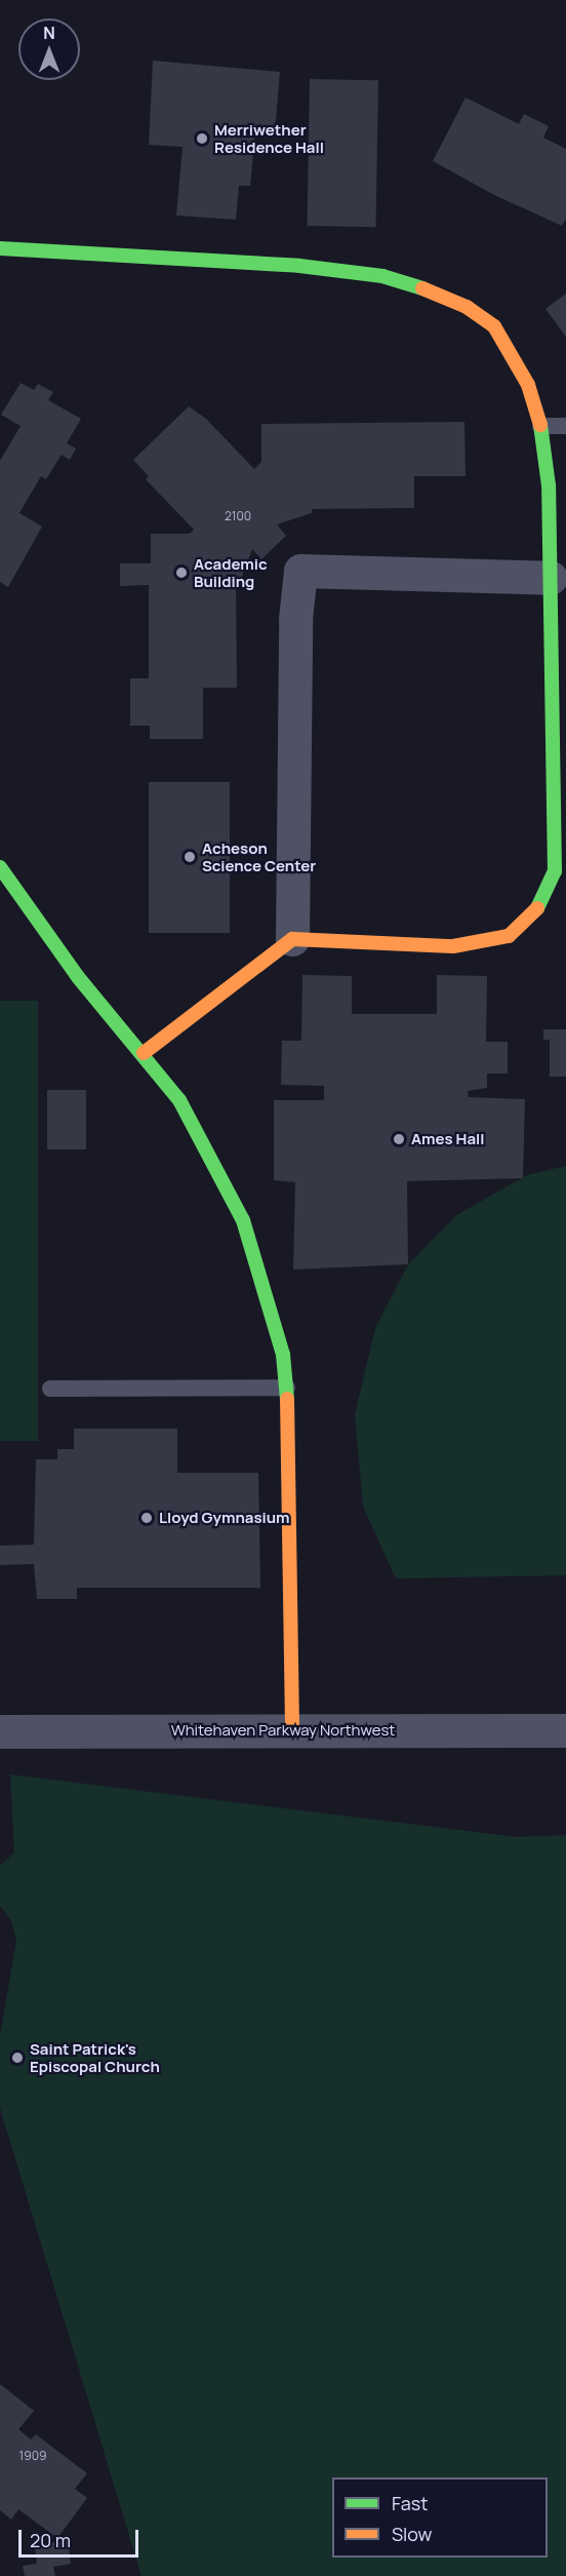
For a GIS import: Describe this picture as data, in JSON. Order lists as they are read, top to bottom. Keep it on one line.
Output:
{"streets":{"street":["Whitehaven Parkway Northwest"]},"places":["Merriwether Residence Hall","Academic Building","Acheson Science Center","Ames Hall","Lloyd Gymnasium","Saint Patrick's Episcopal Church"],"house_numbers":["2100","1909"],"legend":["Fast","Slow"],"scale_bar":"20 m","north":"top"}
